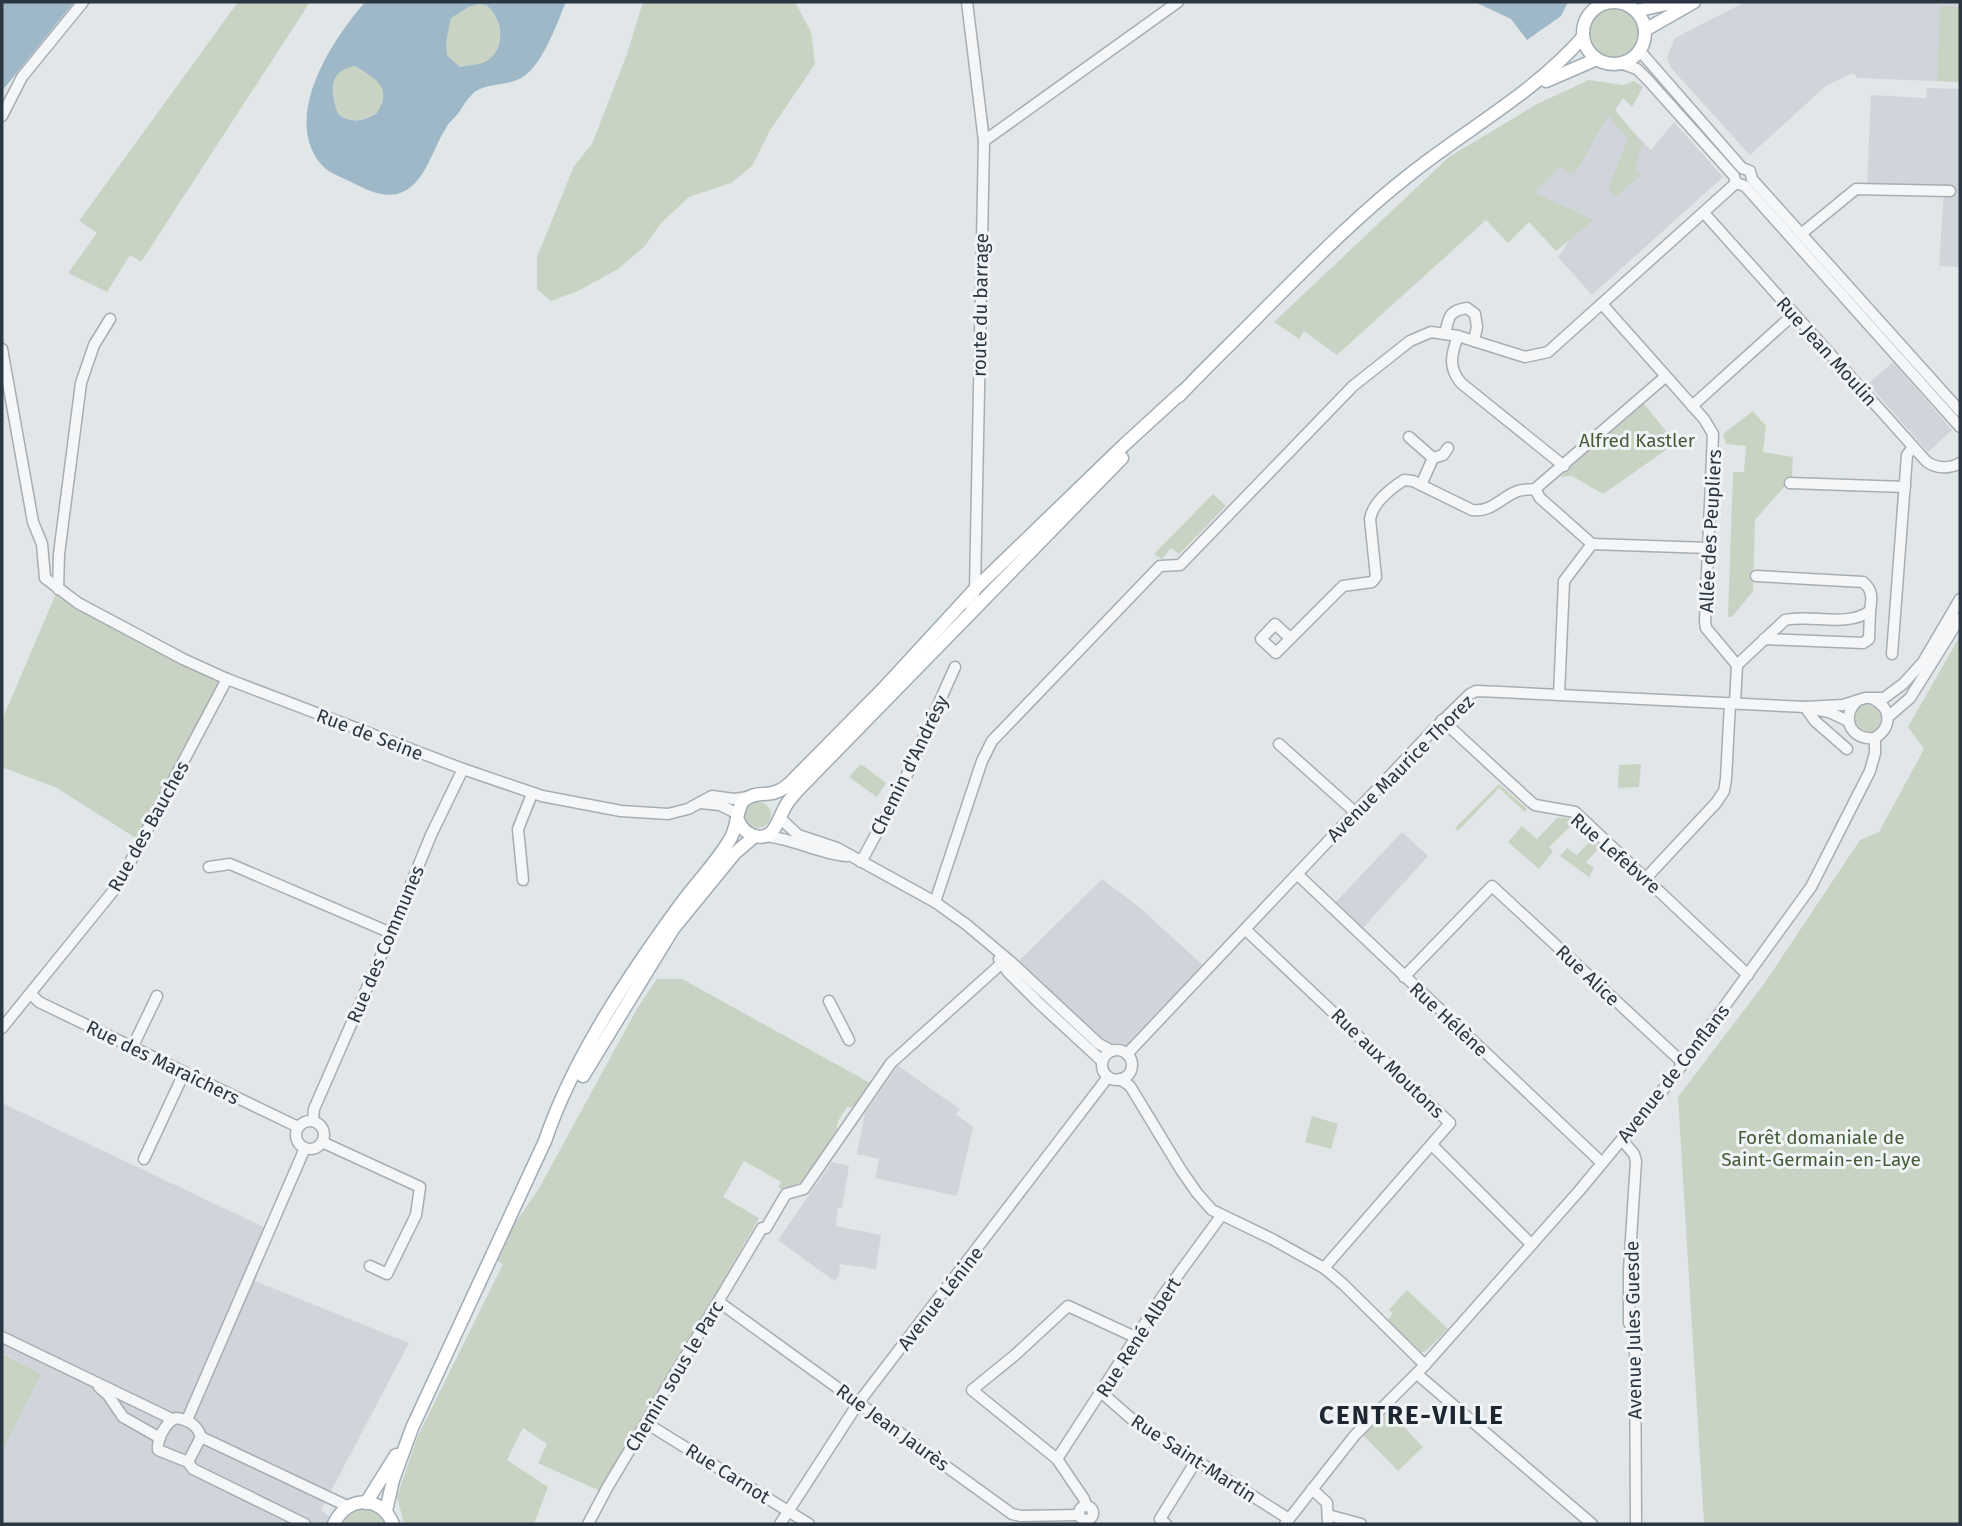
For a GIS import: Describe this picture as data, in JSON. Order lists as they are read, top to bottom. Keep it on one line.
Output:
{"streets":{"street":["route du barrage","Rue Jean Moulin","Allée des Peupliers","Rue de Seine","Chemin d'Andrésy","Avenue Maurice Thorez","Rue des Bauches","Rue Lefebvre","Rue des Communes","Rue Alice","Rue Hélène","Rue des Maraîchers","Rue aux Moutons","Avenue de Conflans","Avenue Lénine","Avenue Jules Guesde","Rue René Albert","Chemin sous le Parc","Rue Jean Jaurès","Rue Saint-Martin","Rue Carnot"]},"crossings":[["Rue de Seine","Rue des Bauches"],["Rue de Seine","Rue des Communes"],["Avenue Maurice Thorez","Rue Lefebvre"],["Avenue Maurice Thorez","Rue Hélène"],["Avenue Maurice Thorez","Rue aux Moutons"],["Avenue Maurice Thorez","Avenue de Conflans"],["Avenue Maurice Thorez","Avenue Lénine"],["Rue des Bauches","Rue des Maraîchers"],["Rue Lefebvre","Avenue de Conflans"],["Rue des Communes","Rue des Maraîchers"],["Rue Alice","Rue Hélène"],["Rue Alice","Avenue de Conflans"],["Rue Hélène","Avenue de Conflans"],["Avenue de Conflans","Avenue Jules Guesde"],["Avenue de Conflans","Rue Saint-Martin"],["Avenue Lénine","Rue Jean Jaurès"],["Avenue Lénine","Rue Carnot"],["Rue René Albert","Rue Saint-Martin"],["Chemin sous le Parc","Rue Jean Jaurès"],["Chemin sous le Parc","Rue Carnot"]],"districts":["CENTRE-VILLE"],"parks":["Alfred Kastler","Forêt domaniale de Saint-Germain-en-Laye"]}
